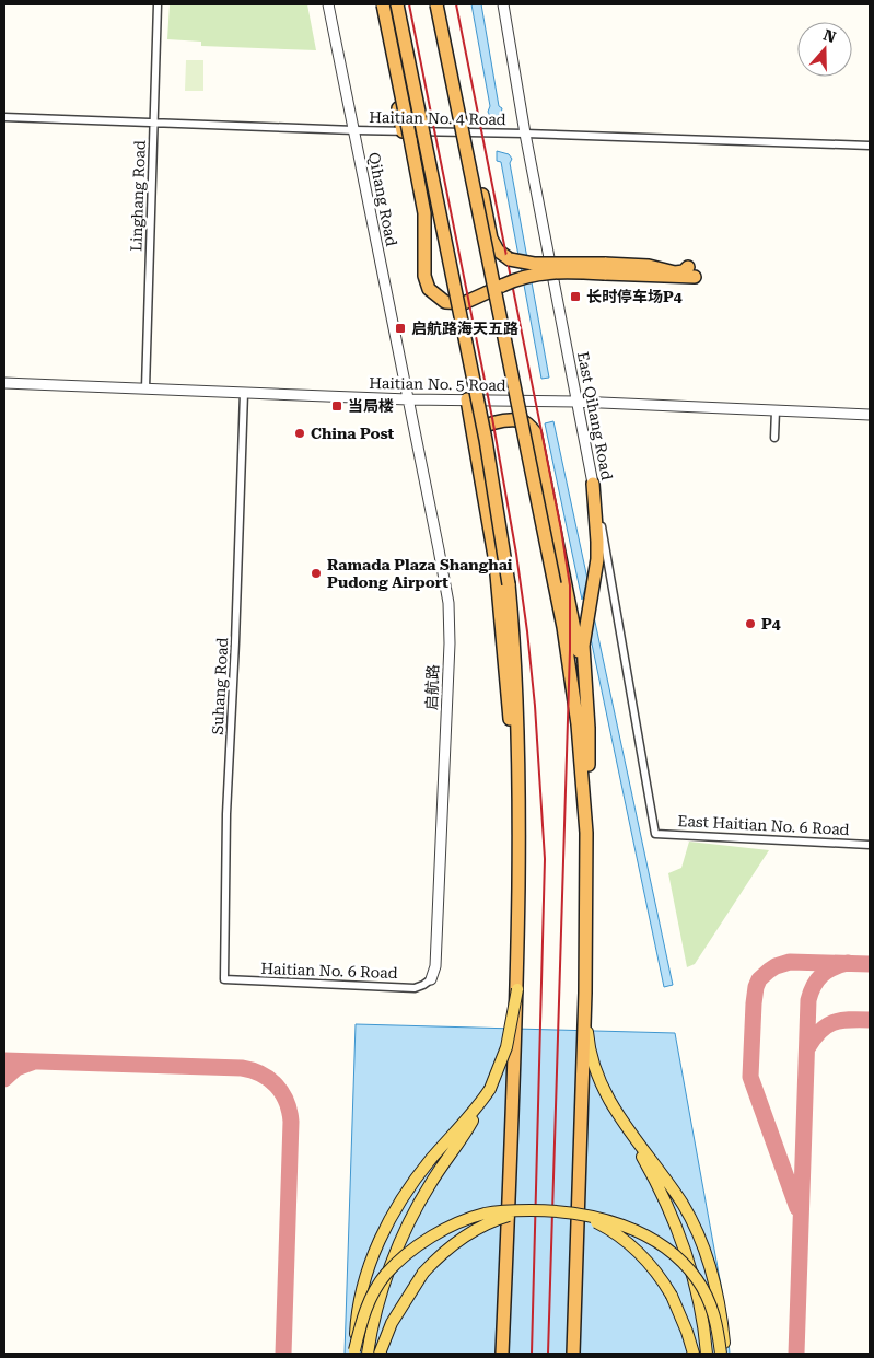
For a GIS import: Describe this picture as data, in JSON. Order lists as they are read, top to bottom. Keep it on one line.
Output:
{"streets":{"street":["Haitian No. 4 Road","Linghang Road","Qihang Road","Haitian No. 5 Road","East Qihang Road","Suhang Road","启航路","East Haitian No. 6 Road","Haitian No. 6 Road"]},"crossings":[["Haitian No. 4 Road","Linghang Road"],["Haitian No. 4 Road","Qihang Road"],["Haitian No. 4 Road","East Qihang Road"],["Linghang Road","Haitian No. 5 Road"],["Qihang Road","Haitian No. 5 Road"],["Qihang Road","启航路"],["Haitian No. 5 Road","East Qihang Road"],["Haitian No. 5 Road","Suhang Road"],["Haitian No. 5 Road","启航路"],["East Qihang Road","East Haitian No. 6 Road"],["Suhang Road","Haitian No. 6 Road"],["启航路","Haitian No. 6 Road"]],"places":{"transit":["长时停车场P4","启航路海天五路","当局楼"],"other":["China Post","Ramada Plaza Shanghai Pudong Airport","P4"]},"north":"top"}
